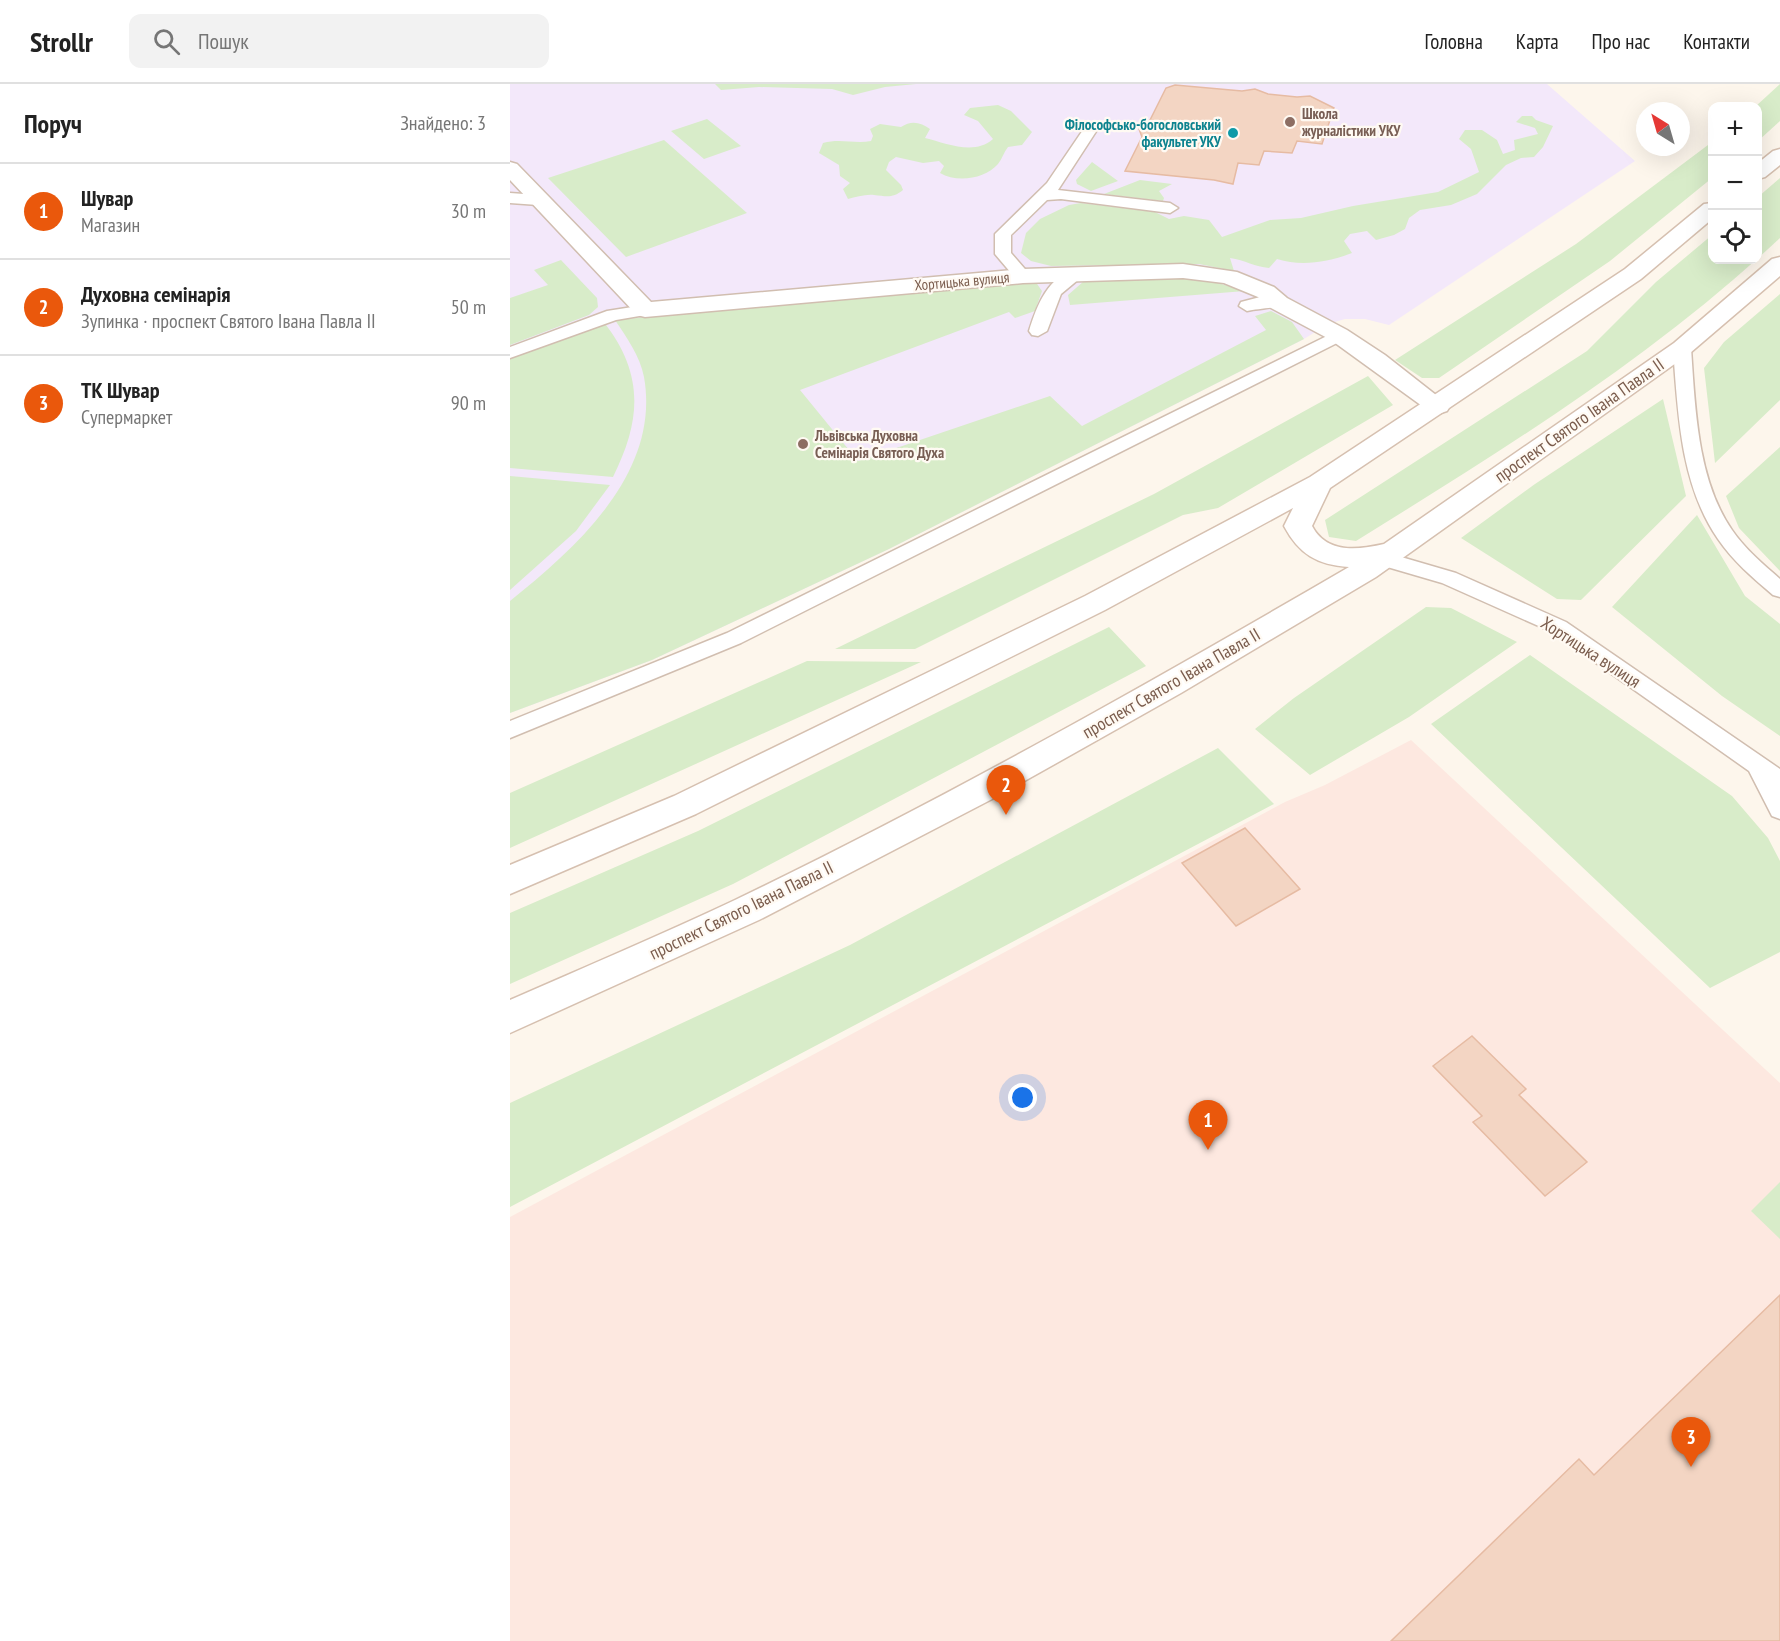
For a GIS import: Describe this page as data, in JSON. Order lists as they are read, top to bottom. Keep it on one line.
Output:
{"streets":{"main road":["Хортицька вулиця","проспект Святого Івана Павла II"]},"crossings":[["Хортицька вулиця","проспект Святого Івана Павла II"]],"places":["Школа журналістики УКУ","Філософсько-богословський факультет УКУ","Львівська Духовна Семінарія Святого Духа"],"north":"top left","page":{"header":"Strollr","search":"Пошук","nav":["Головна","Карта","Про нас","Контакти"],"heading":["Поруч","Знайдено: 3"],"map_buttons":["+","−"],"list":[{"mark":"1","name":"Шувар","note":"Магазин","value":"30 m"},{"mark":"2","name":"Духовна семінарія","note":"Зупинка · проспект Святого Івана Павла II","value":"50 m"},{"mark":"3","name":"ТК Шувар","note":"Супермаркет","value":"90 m"}],"pins":["2","1","3"]}}
